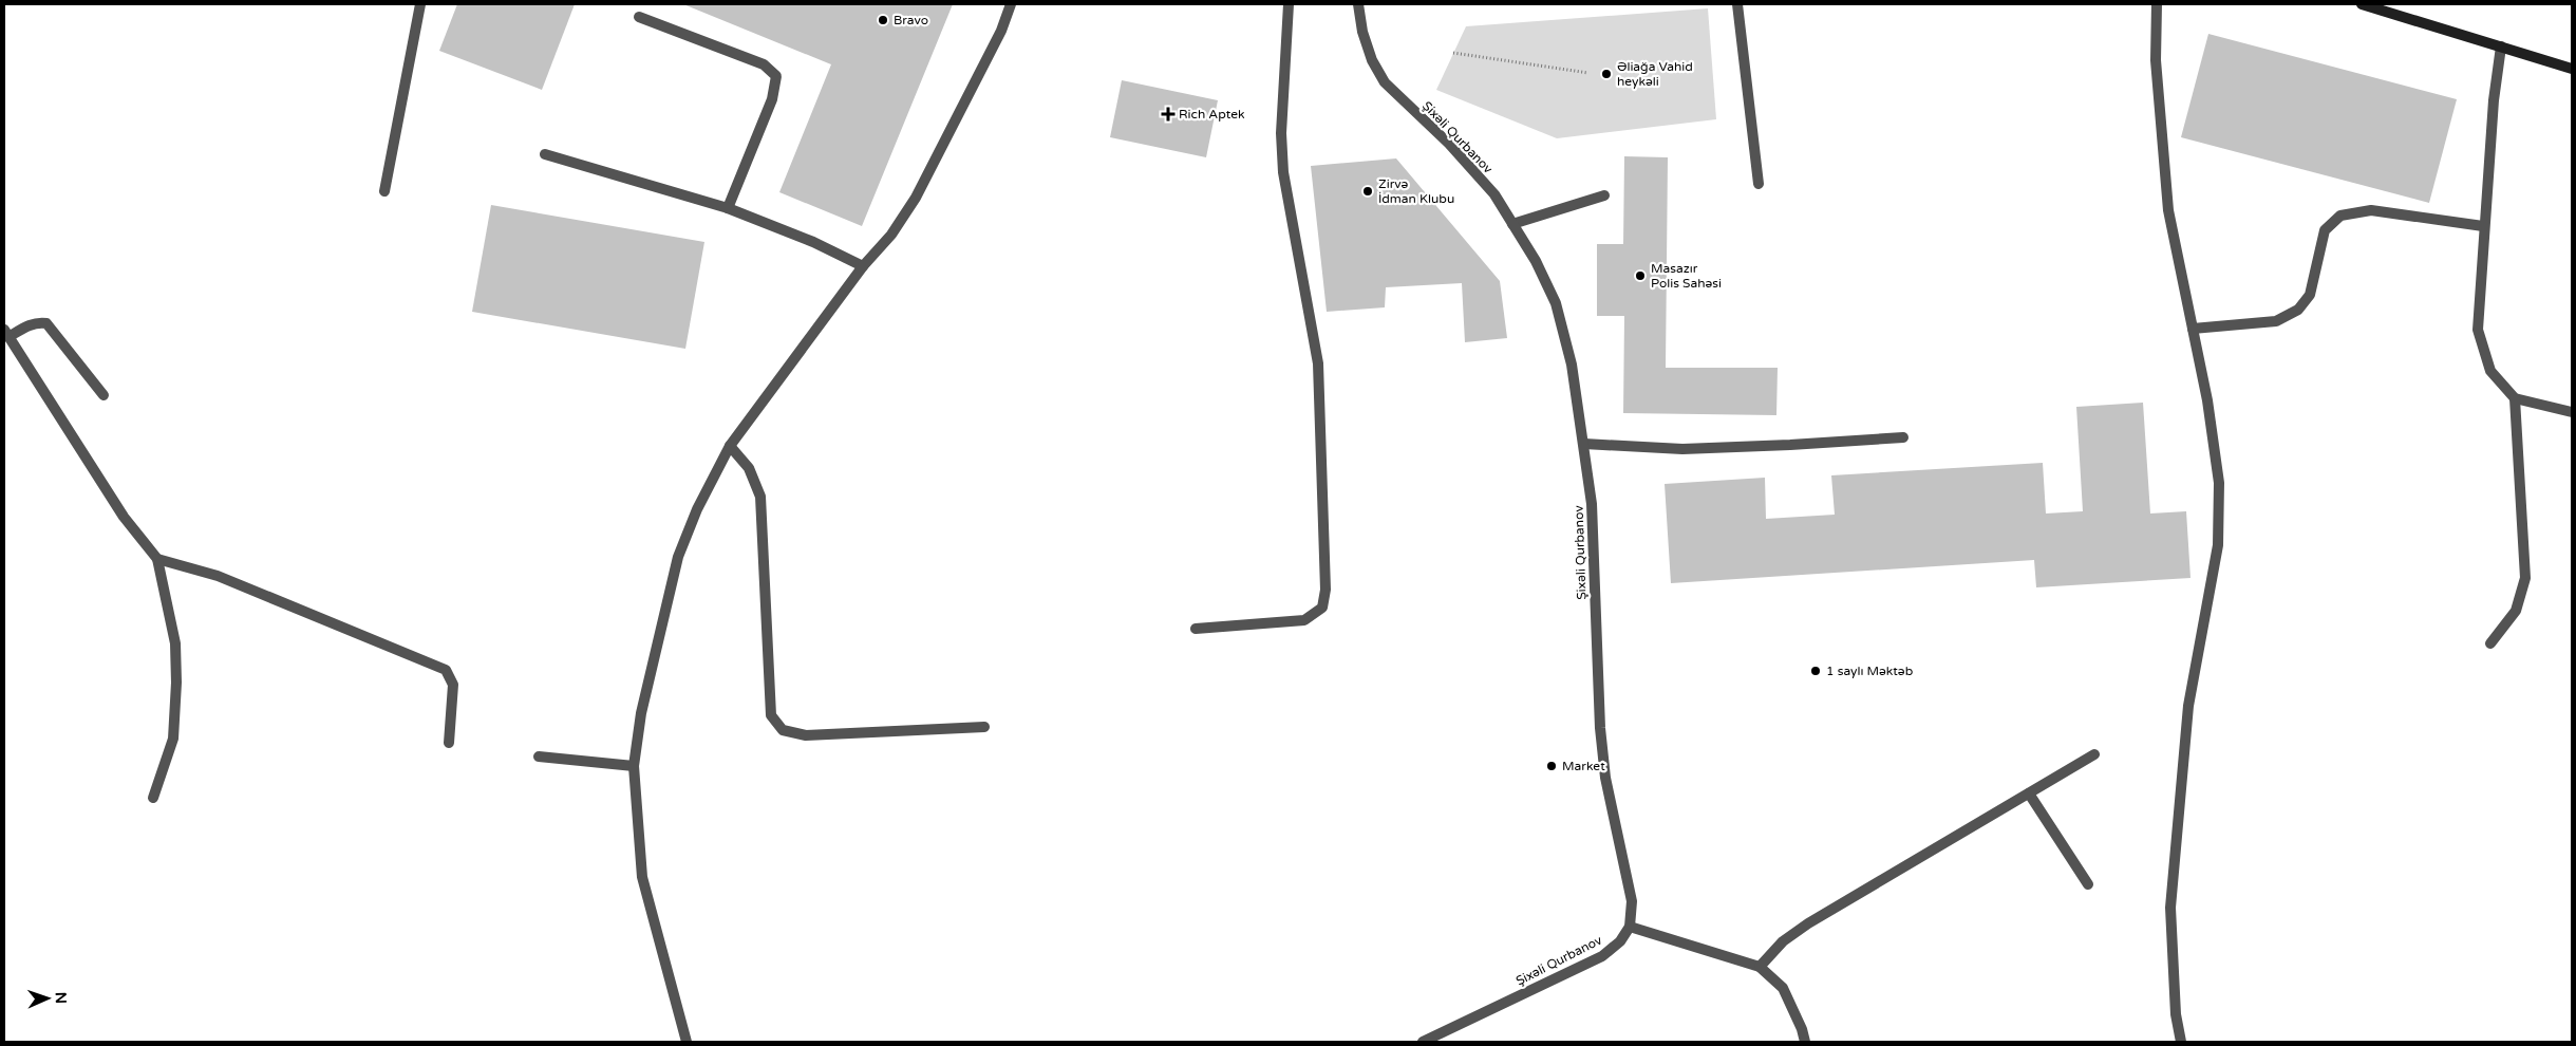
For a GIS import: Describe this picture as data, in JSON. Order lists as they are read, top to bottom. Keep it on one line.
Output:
{"streets":{"street":["Şixəli Qurbanov"]},"places":{"other":["Bravo","Əliağa Vahid heykəli","Zirvə İdman Klubu","Masazır Polis Sahəsi","1 saylı Məktəb","Market"],"health":["Rich Aptek"]},"north":"right"}
